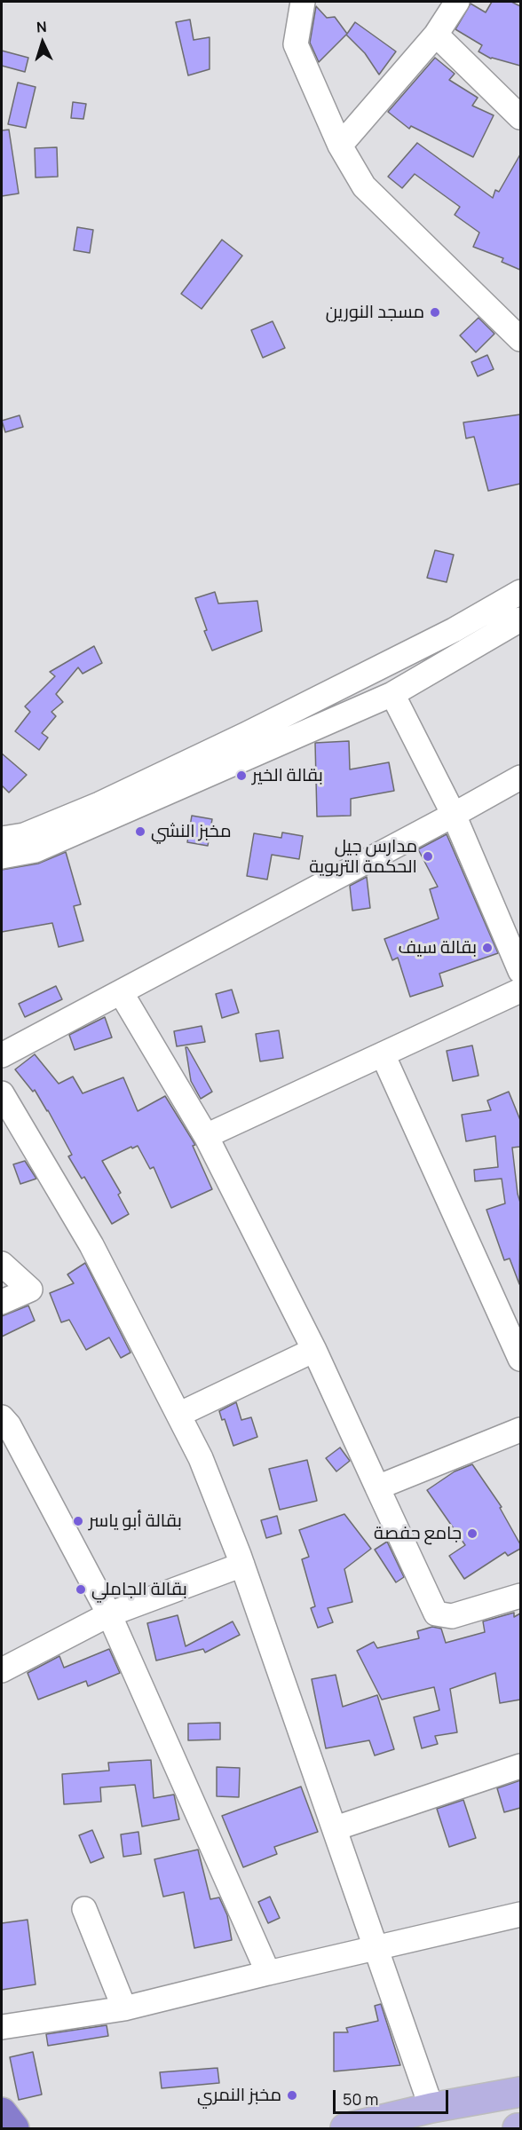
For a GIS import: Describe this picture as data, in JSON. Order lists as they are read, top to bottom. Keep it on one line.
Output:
{"places":["مسجد النورين","بقالة الخير","مخبز النشي","مدارس جيل الحكمة التربوية","بقالة سيف","بقالة أبو ياسر","جامع حفصة","بقالة الجاملي","مخبز النمري"],"scale_bar":"50 m","north":"top"}
